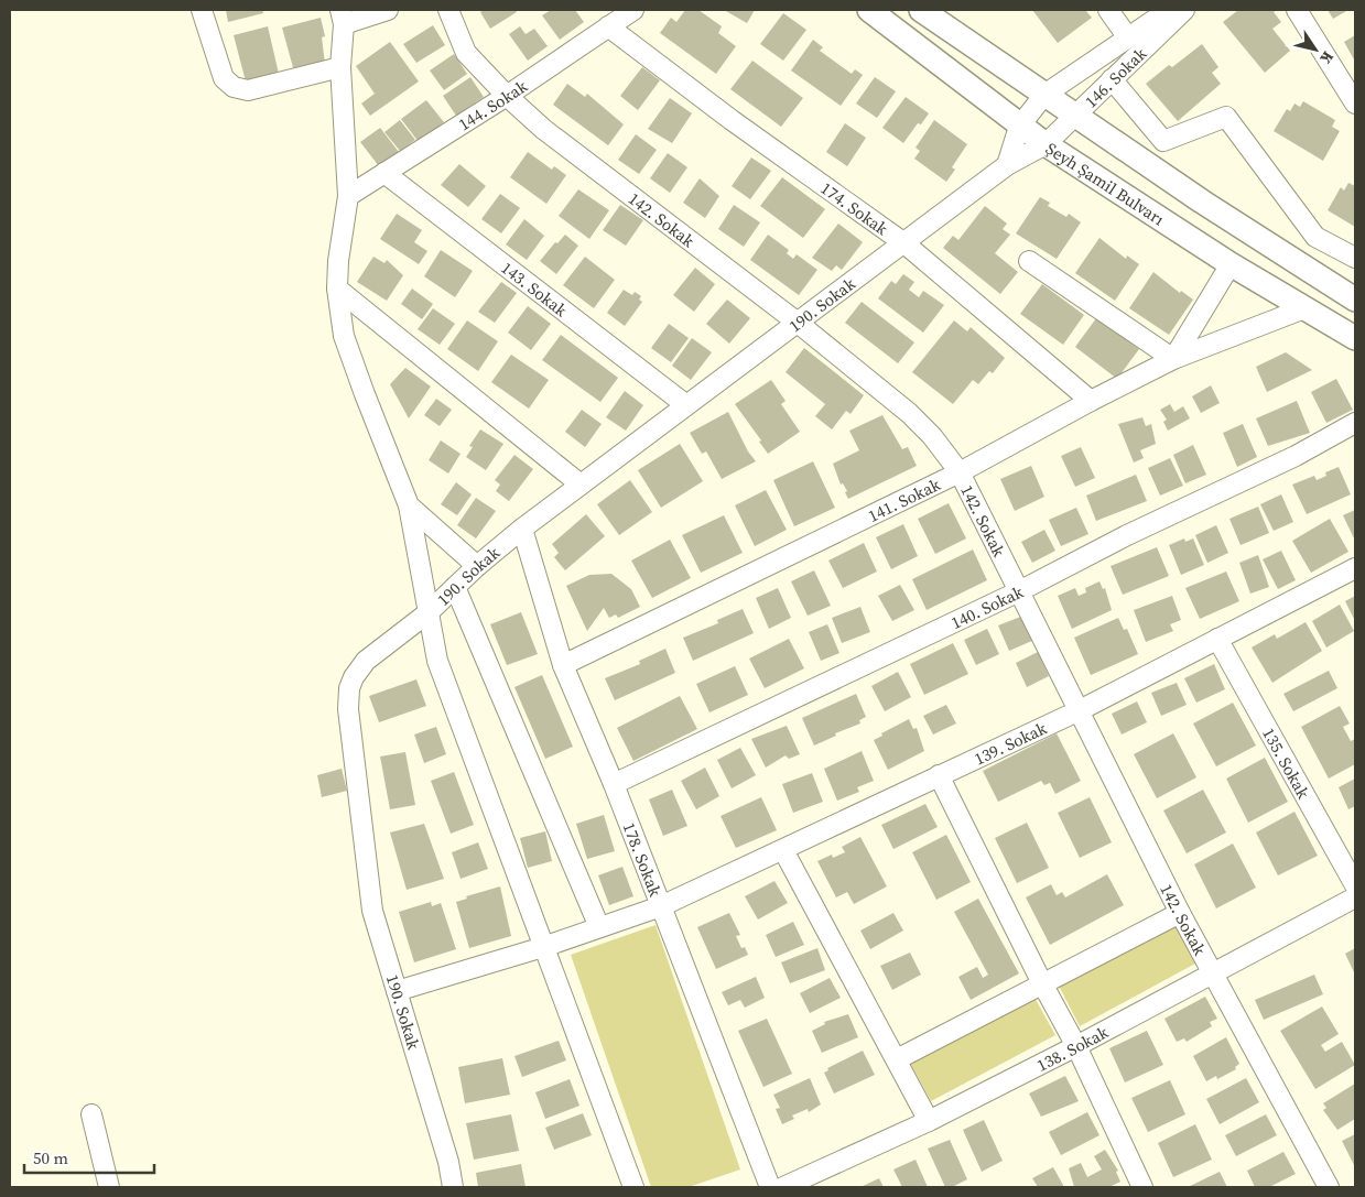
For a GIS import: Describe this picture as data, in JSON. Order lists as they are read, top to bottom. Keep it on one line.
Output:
{"streets":{"main road":["Şeyh Şamil Bulvarı"],"street":["146. Sokak","144. Sokak","174. Sokak","142. Sokak","143. Sokak","190. Sokak","141. Sokak","140. Sokak","139. Sokak","135. Sokak","178. Sokak","138. Sokak"]},"crossings":[["146. Sokak","Şeyh Şamil Bulvarı"],["146. Sokak","190. Sokak"],["144. Sokak","174. Sokak"],["144. Sokak","142. Sokak"],["144. Sokak","143. Sokak"],["Şeyh Şamil Bulvarı","190. Sokak"],["Şeyh Şamil Bulvarı","141. Sokak"],["174. Sokak","190. Sokak"],["174. Sokak","141. Sokak"],["142. Sokak","190. Sokak"],["142. Sokak","141. Sokak"],["142. Sokak","140. Sokak"],["142. Sokak","139. Sokak"],["142. Sokak","138. Sokak"],["143. Sokak","190. Sokak"],["190. Sokak","139. Sokak"],["190. Sokak","178. Sokak"],["141. Sokak","178. Sokak"],["140. Sokak","178. Sokak"],["139. Sokak","135. Sokak"],["139. Sokak","178. Sokak"]],"scale_bar":"50 m","north":"bottom right"}
